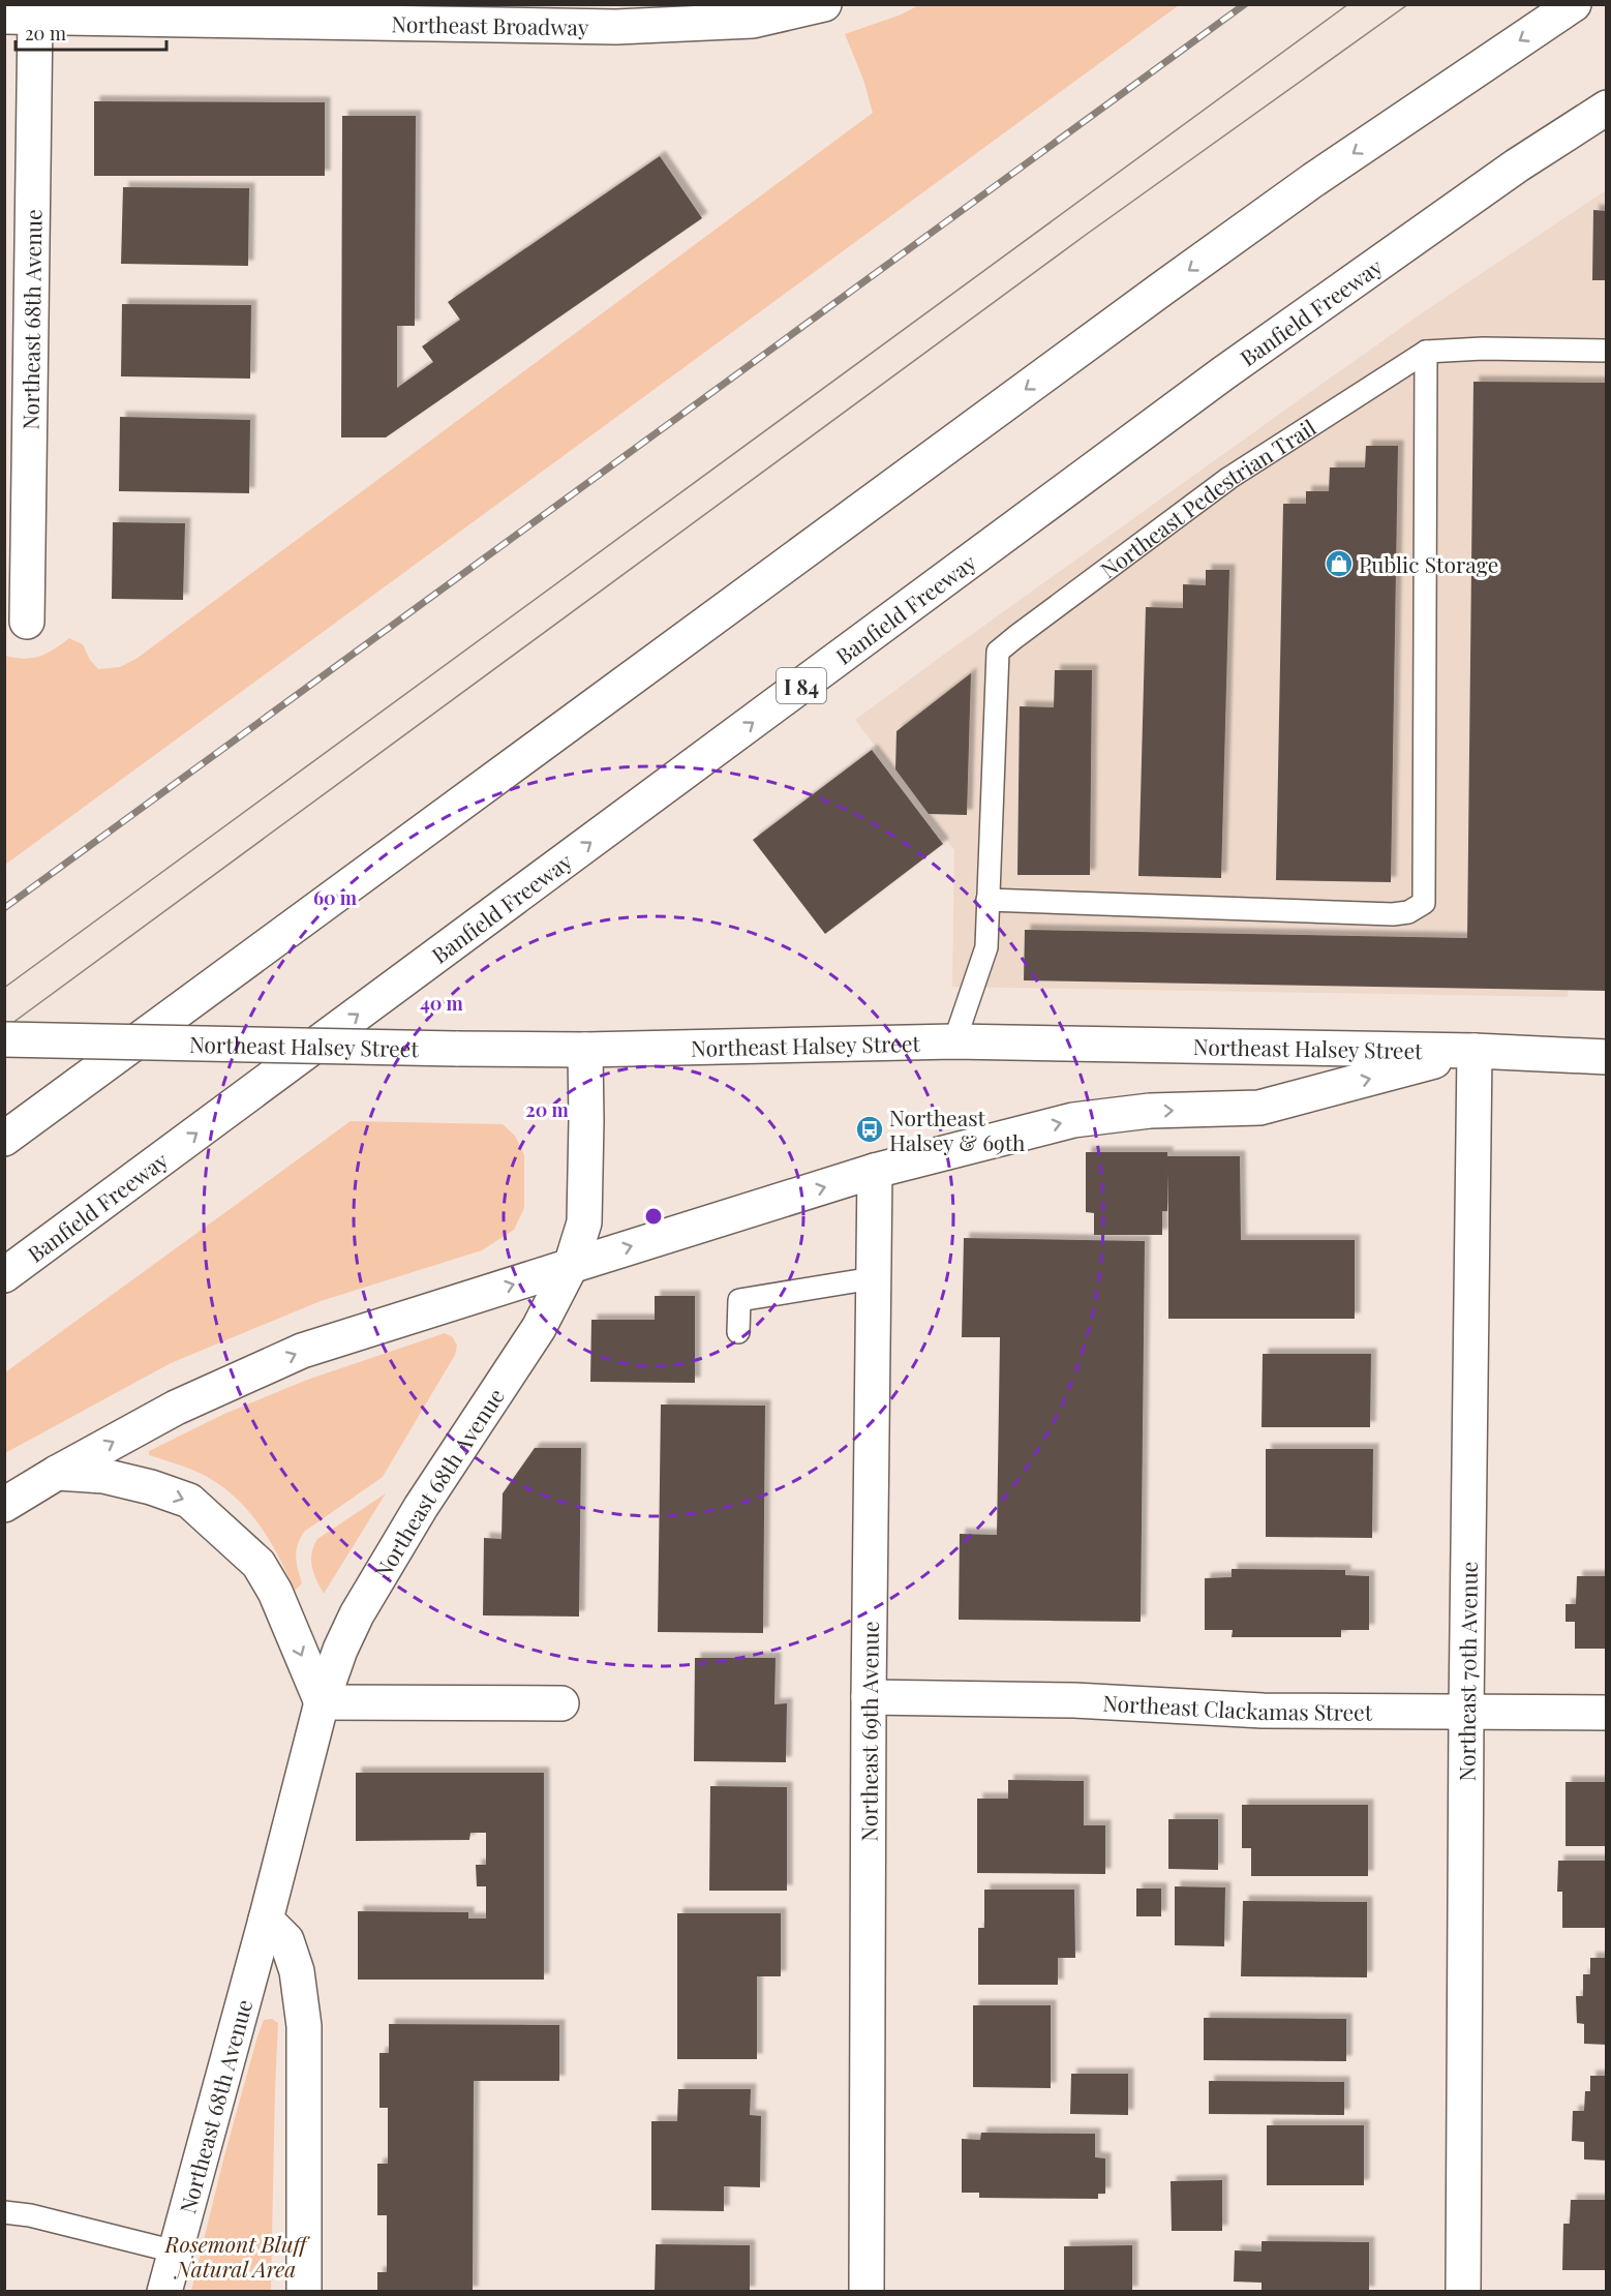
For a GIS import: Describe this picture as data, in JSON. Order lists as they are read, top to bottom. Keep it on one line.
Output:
{"streets":{"main road":["Northeast Broadway","Banfield Freeway","Northeast 68th Avenue","I 84","Northeast Halsey Street","Northeast 70th Avenue","Northeast Clackamas Street","Northeast 69th Avenue"],"lane":["Northeast Pedestrian Trail"]},"crossings":[["Northeast Broadway","Northeast 68th Avenue"],["Northeast 68th Avenue","Northeast Halsey Street"],["Northeast Halsey Street","Northeast 70th Avenue"],["Northeast 70th Avenue","Northeast Clackamas Street"],["Northeast Clackamas Street","Northeast 69th Avenue"]],"parks":["Rosemont Bluff Natural Area"],"places":{"shop":["Public Storage"],"bus stop":["Northeast Halsey & 69th"]},"scale_bar":"20 m","rings":["60 m","40 m","20 m"]}
